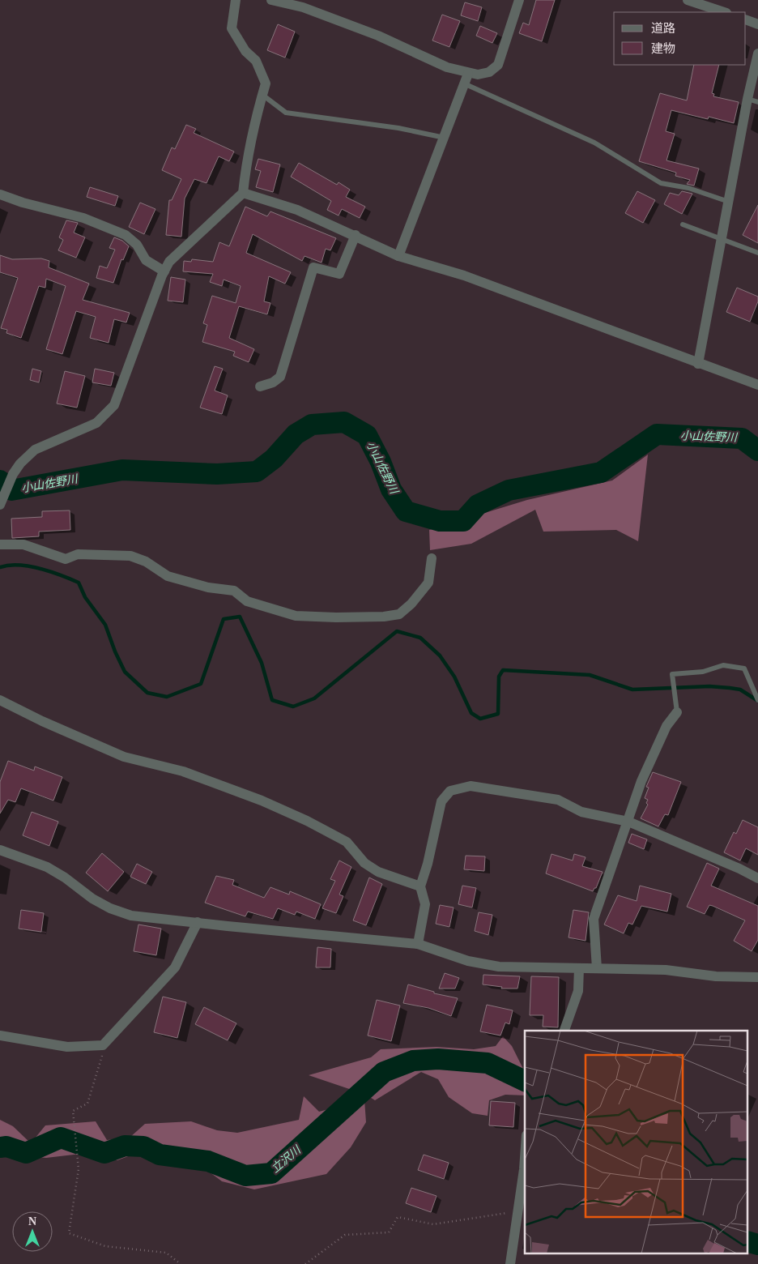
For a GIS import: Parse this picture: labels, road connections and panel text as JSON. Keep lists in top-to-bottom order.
{
  "water": ["小山佐野川", "立沢川"],
  "legend": ["道路", "建物"],
  "north": "top"
}
